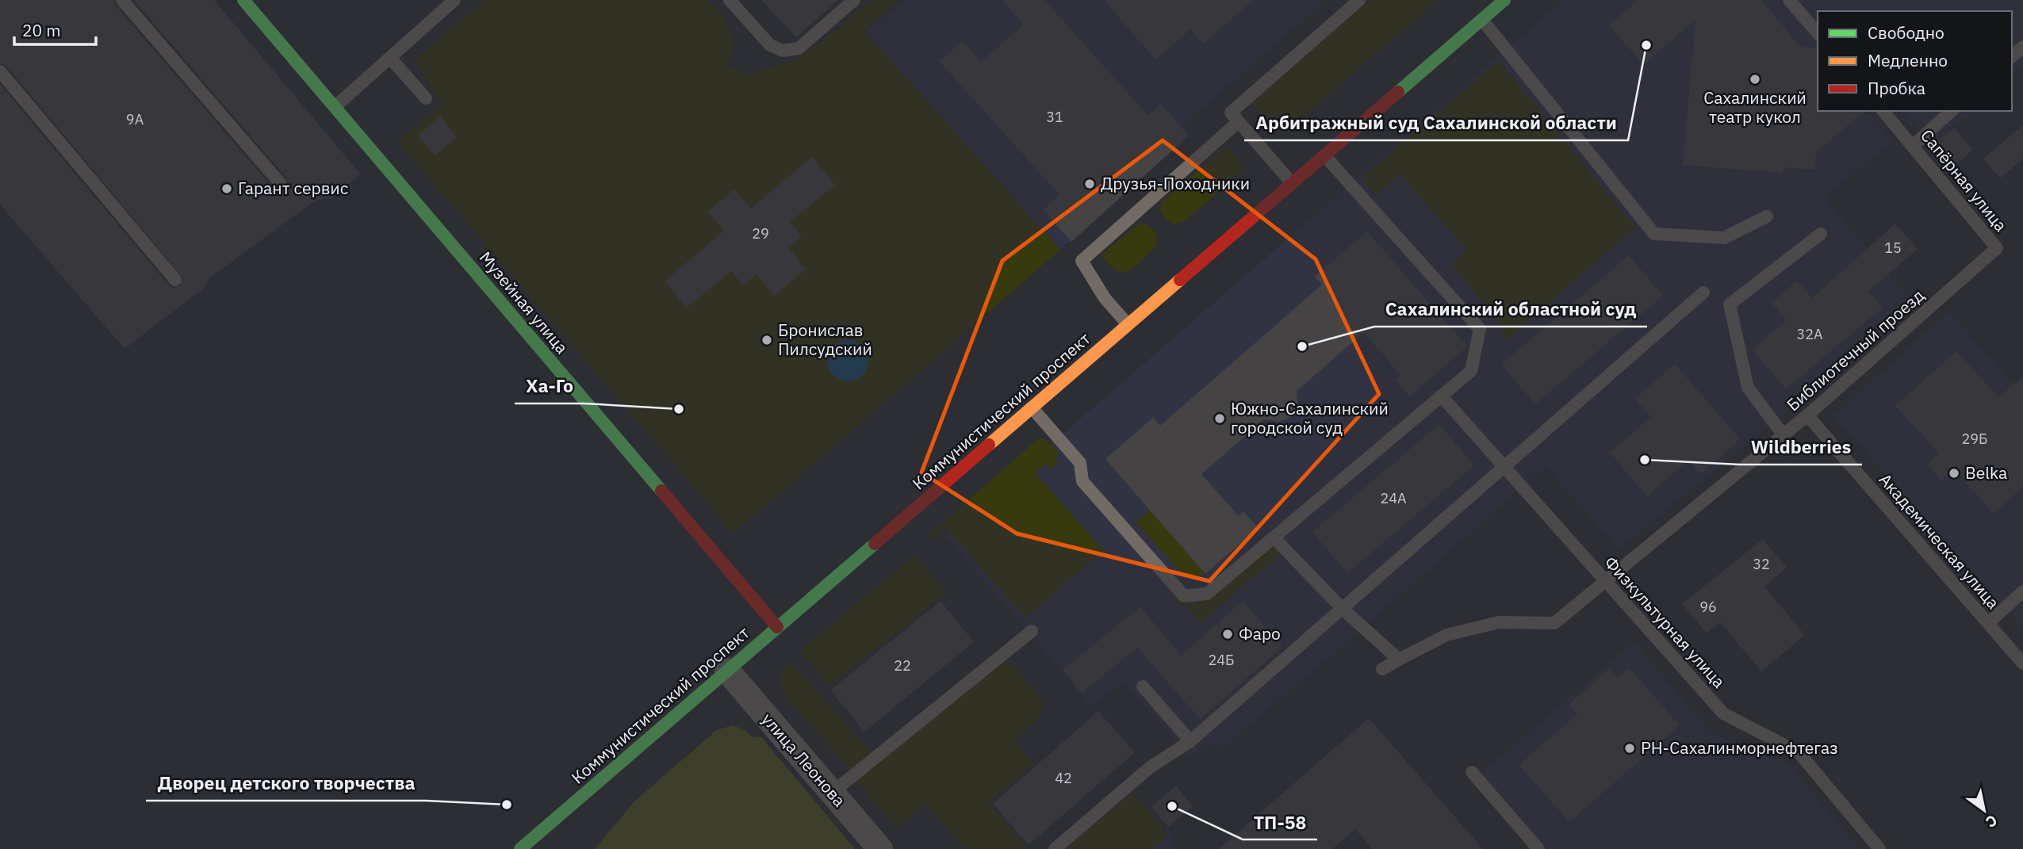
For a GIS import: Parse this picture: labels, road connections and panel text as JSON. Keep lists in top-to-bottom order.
{
  "streets": {
    "main road": ["Музейная улица", "Коммунистический проспект"],
    "street": ["улица Леонова"],
    "lane": [
      "Сапёрная улица",
      "Библиотечный проезд",
      "Академическая улица",
      "Физкультурная улица"
    ]
  },
  "crossings": [
    ["Сапёрная улица", "Библиотечный проезд"],
    ["Музейная улица", "Коммунистический проспект"],
    ["Библиотечный проезд", "Академическая улица"],
    ["Библиотечный проезд", "Физкультурная улица"],
    ["Коммунистический проспект", "улица Леонова"]
  ],
  "places": [
    "Арбитражный суд Сахалинской области",
    "Сахалинский театр кукол",
    "Друзья-Походники",
    "Гарант сервис",
    "Бронислав Пилсудский",
    "Сахалинский областной суд",
    "Ха-Го",
    "Южно-Сахалинский городской суд",
    "Wildberries",
    "Belka",
    "Фаро",
    "РН-Сахалинморнефтегаз",
    "Дворец детского творчества",
    "ТП-58"
  ],
  "house_numbers": [
    "31",
    "9А",
    "29",
    "15",
    "32А",
    "29Б",
    "24А",
    "32",
    "96",
    "24Б",
    "22",
    "42"
  ],
  "legend": ["Свободно", "Медленно", "Пробка"],
  "scale_bar": "20 m",
  "north": "bottom right"
}
